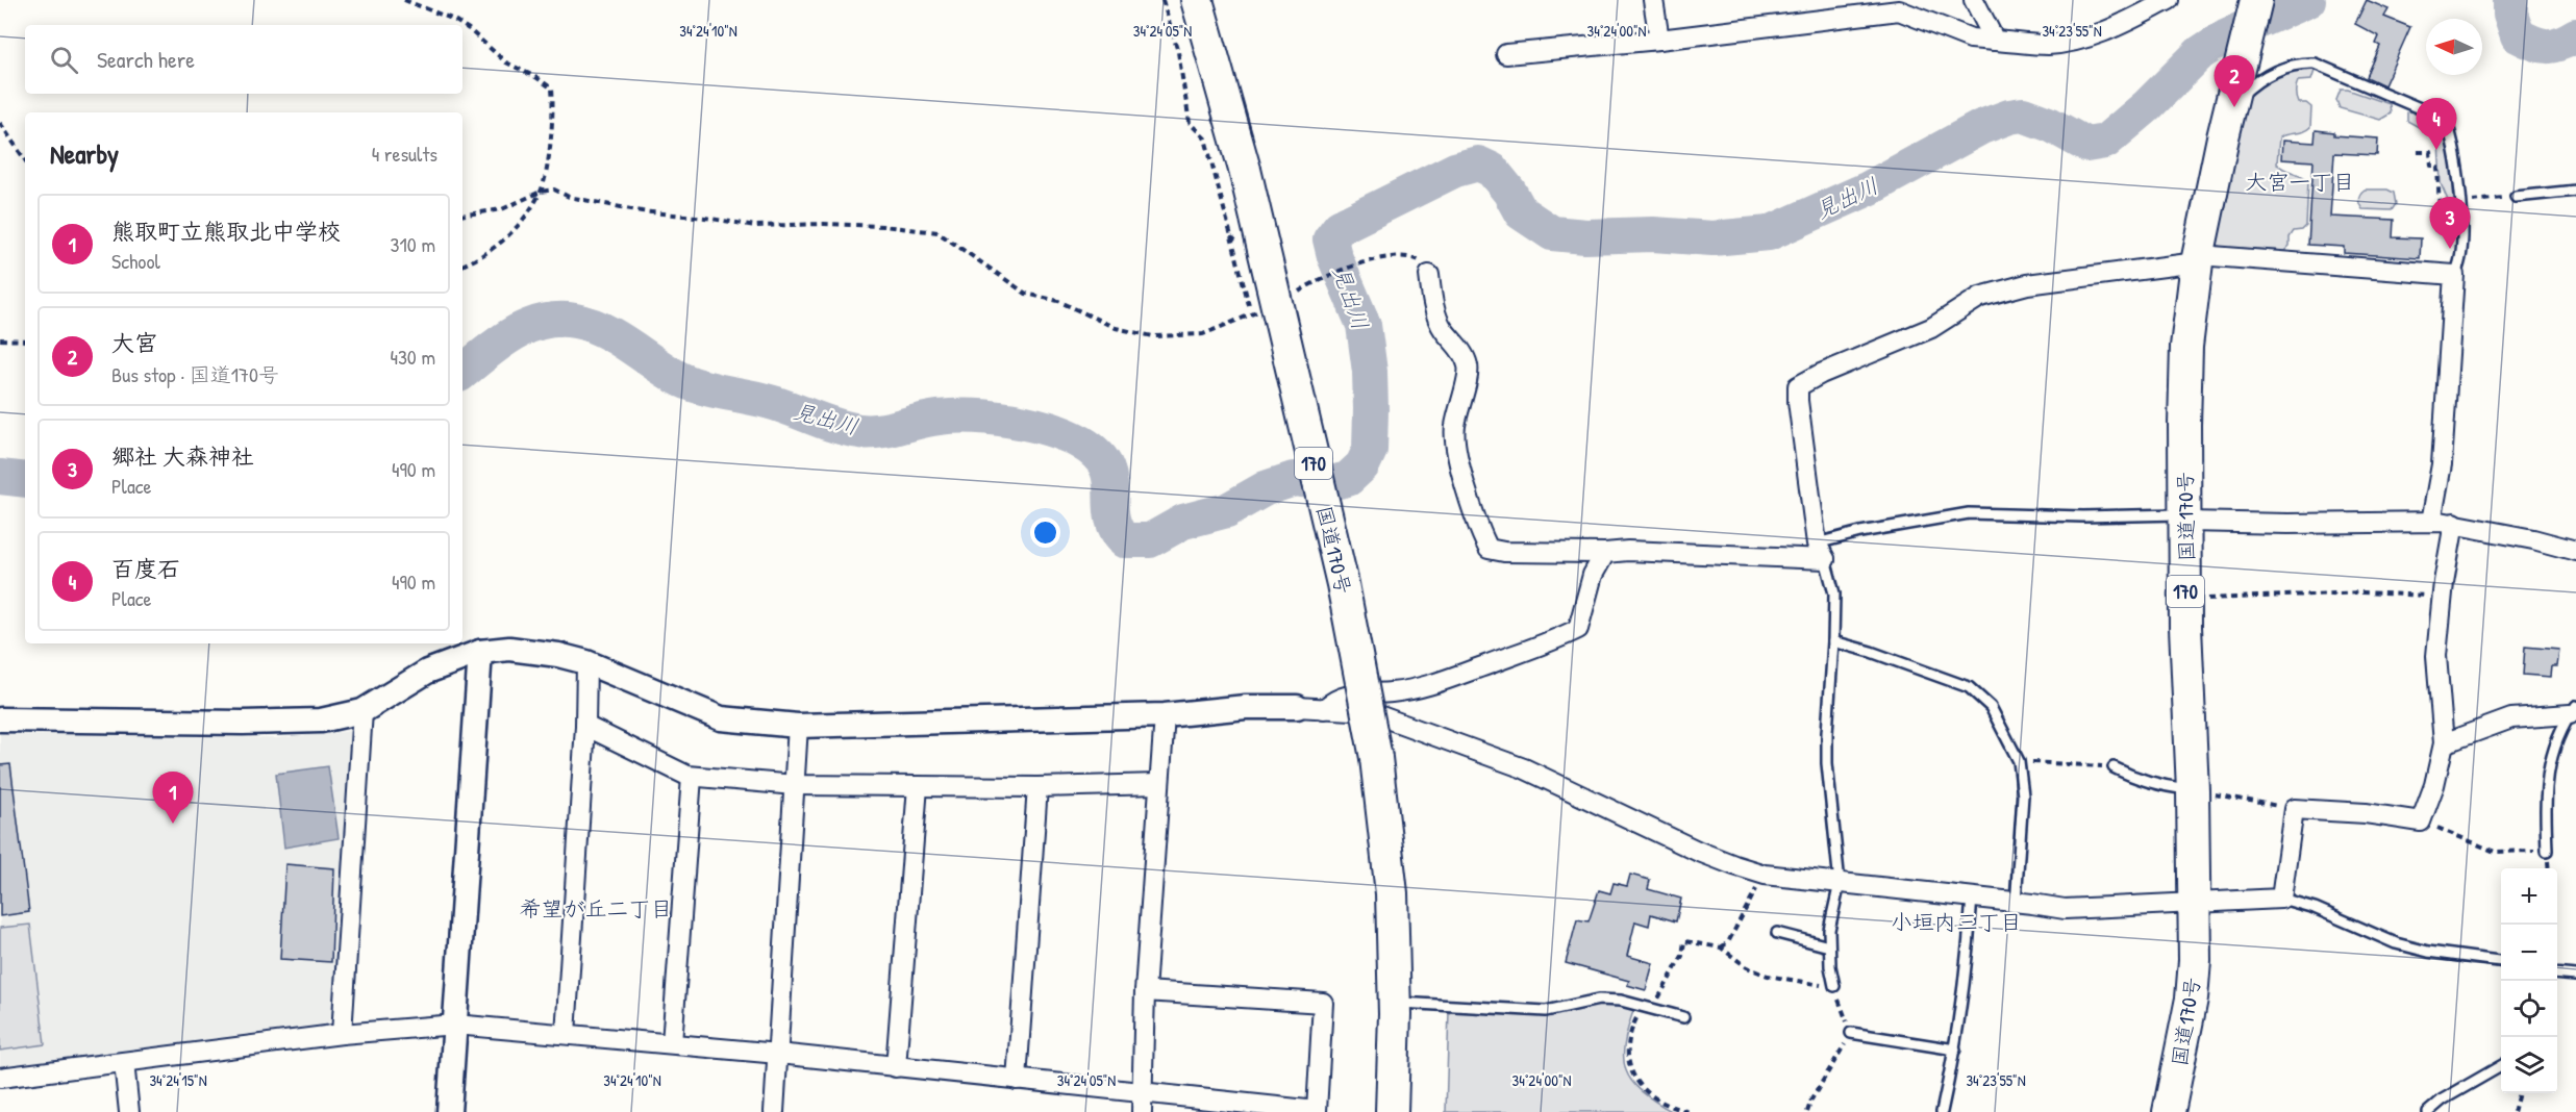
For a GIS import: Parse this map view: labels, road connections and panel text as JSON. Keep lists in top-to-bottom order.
{
  "streets": {
    "highway": ["170", "国道170号"]
  },
  "districts": ["大宮一丁目", "希望が丘二丁目", "小垣内三丁目"],
  "water": ["見出川"],
  "north": "left",
  "page": {
    "search": "Search here",
    "pins": [
      "2",
      "4",
      "3",
      "1"
    ],
    "heading": ["Nearby", "4 results"],
    "list": [
      {
        "mark": "1",
        "name": "熊取町立熊取北中学校",
        "note": "School",
        "value": "310 m"
      },
      {
        "mark": "2",
        "name": "大宮",
        "note": "Bus stop · 国道170号",
        "value": "430 m"
      },
      {
        "mark": "3",
        "name": "郷社 大森神社",
        "note": "Place",
        "value": "490 m"
      },
      {
        "mark": "4",
        "name": "百度石",
        "note": "Place",
        "value": "490 m"
      }
    ],
    "map_buttons": ["+", "−"]
  },
  "coordinates": [
    "34°24'10\"N",
    "34°24'05\"N",
    "34°24'00\"N",
    "34°23'55\"N",
    "34°24'15\"N"
  ]
}
